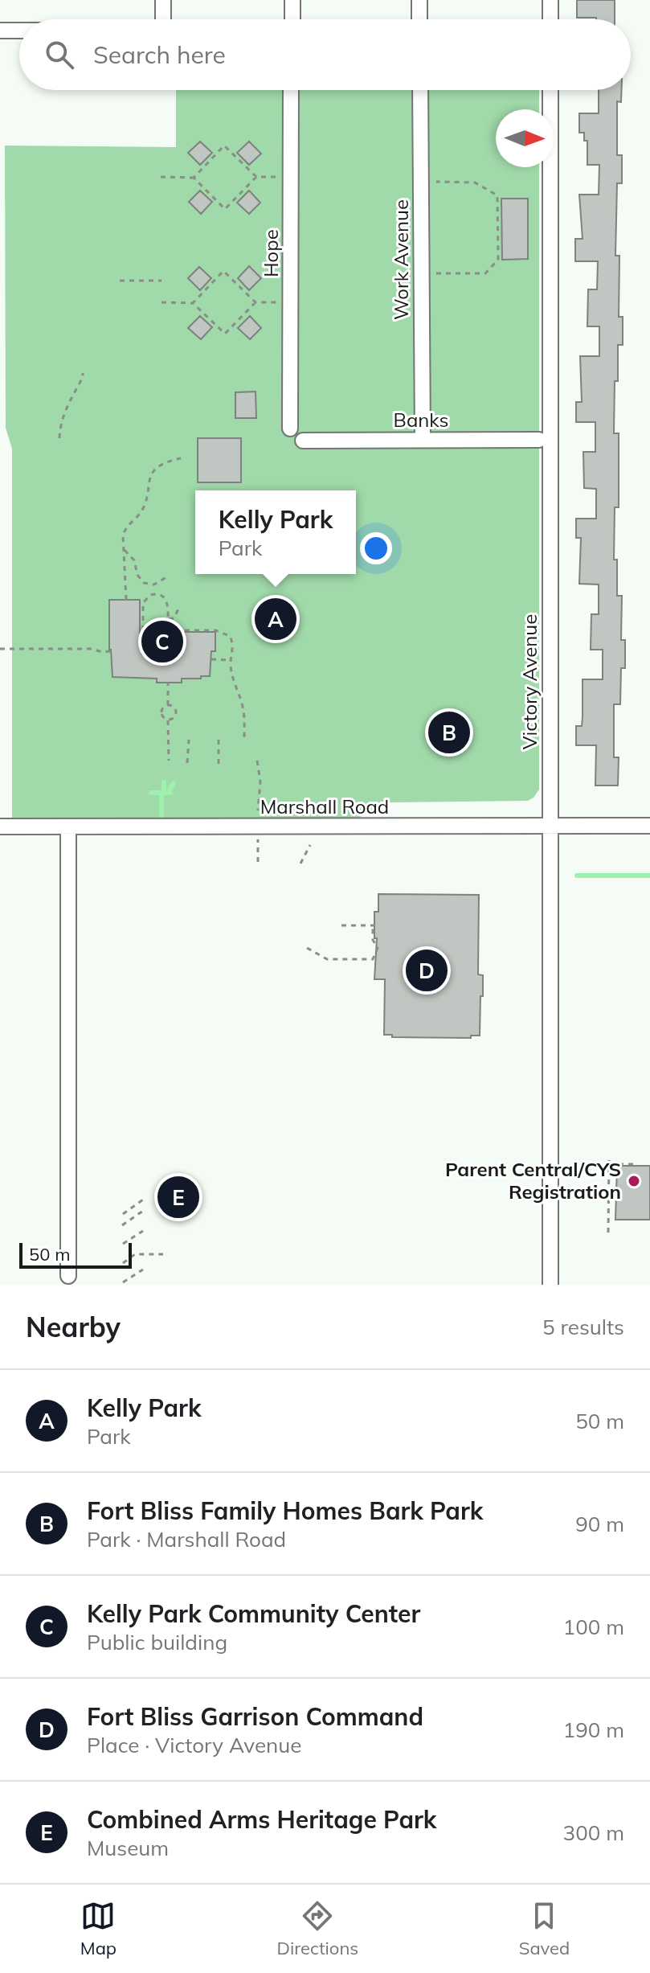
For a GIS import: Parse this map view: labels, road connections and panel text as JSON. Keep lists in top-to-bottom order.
{
  "streets": {
    "street": [
      "Hope",
      "Work Avenue",
      "Banks",
      "Victory Avenue",
      "Marshall Road"
    ]
  },
  "crossings": [
    ["Work Avenue", "Banks"],
    ["Victory Avenue", "Marshall Road"]
  ],
  "places": ["Parent Central/CYS Registration"],
  "scale_bar": "50 m",
  "north": "right",
  "page": {
    "search": "Search here",
    "popup": ["Kelly Park", "Park"],
    "pins": [
      "A",
      "C",
      "B",
      "D",
      "E"
    ],
    "scale": "50 m",
    "heading": ["Nearby", "5 results"],
    "list": [
      {
        "mark": "A",
        "name": "Kelly Park",
        "note": "Park",
        "value": "50 m"
      },
      {
        "mark": "B",
        "name": "Fort Bliss Family Homes Bark Park",
        "note": "Park · Marshall Road",
        "value": "90 m"
      },
      {
        "mark": "C",
        "name": "Kelly Park Community Center",
        "note": "Public building",
        "value": "100 m"
      },
      {
        "mark": "D",
        "name": "Fort Bliss Garrison Command",
        "note": "Place · Victory Avenue",
        "value": "190 m"
      },
      {
        "mark": "E",
        "name": "Combined Arms Heritage Park",
        "note": "Museum",
        "value": "300 m"
      }
    ],
    "nav": ["Map", "Directions", "Saved"]
  }
}
